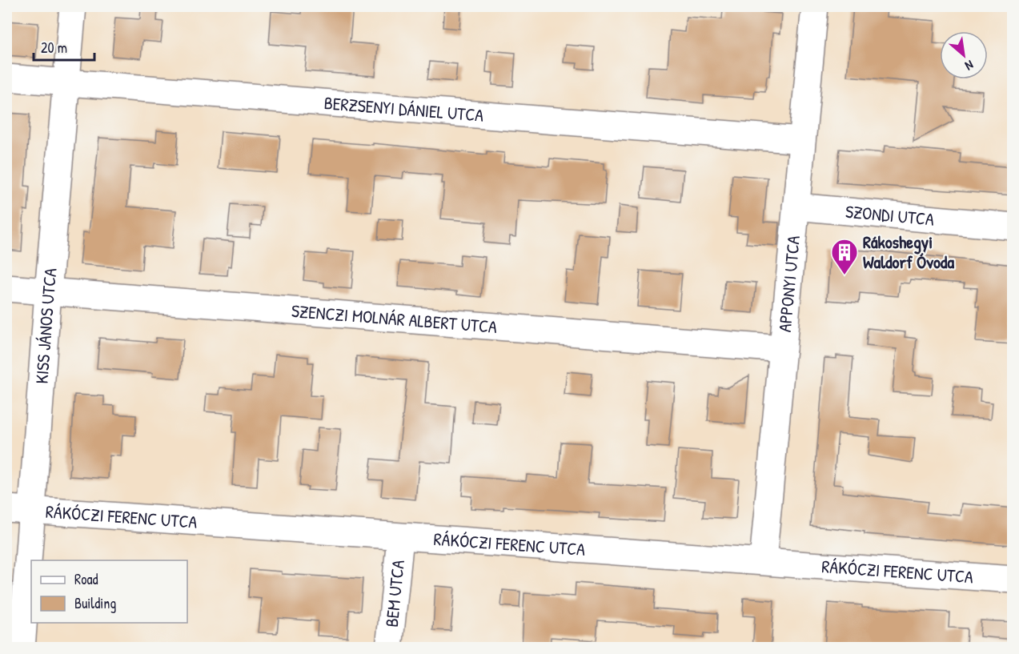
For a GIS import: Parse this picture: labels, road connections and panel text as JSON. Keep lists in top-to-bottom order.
{
  "streets": {
    "street": [
      "BERZSENYI DÁNIEL UTCA",
      "SZONDI UTCA",
      "APPONYI UTCA",
      "SZENCZI MOLNÁR ALBERT UTCA",
      "KISS JÁNOS UTCA",
      "RÁKÓCZI FERENC UTCA",
      "BEM UTCA"
    ]
  },
  "crossings": [
    ["BERZSENYI DÁNIEL UTCA", "APPONYI UTCA"],
    ["BERZSENYI DÁNIEL UTCA", "KISS JÁNOS UTCA"],
    ["SZONDI UTCA", "APPONYI UTCA"],
    ["APPONYI UTCA", "SZENCZI MOLNÁR ALBERT UTCA"],
    ["APPONYI UTCA", "RÁKÓCZI FERENC UTCA"],
    ["SZENCZI MOLNÁR ALBERT UTCA", "KISS JÁNOS UTCA"],
    ["KISS JÁNOS UTCA", "RÁKÓCZI FERENC UTCA"],
    ["RÁKÓCZI FERENC UTCA", "BEM UTCA"]
  ],
  "places": {
    "building": ["Rákoshegyi Waldorf Óvoda"]
  },
  "legend": ["Road", "Building"],
  "scale_bar": "20 m",
  "north": "bottom right"
}
